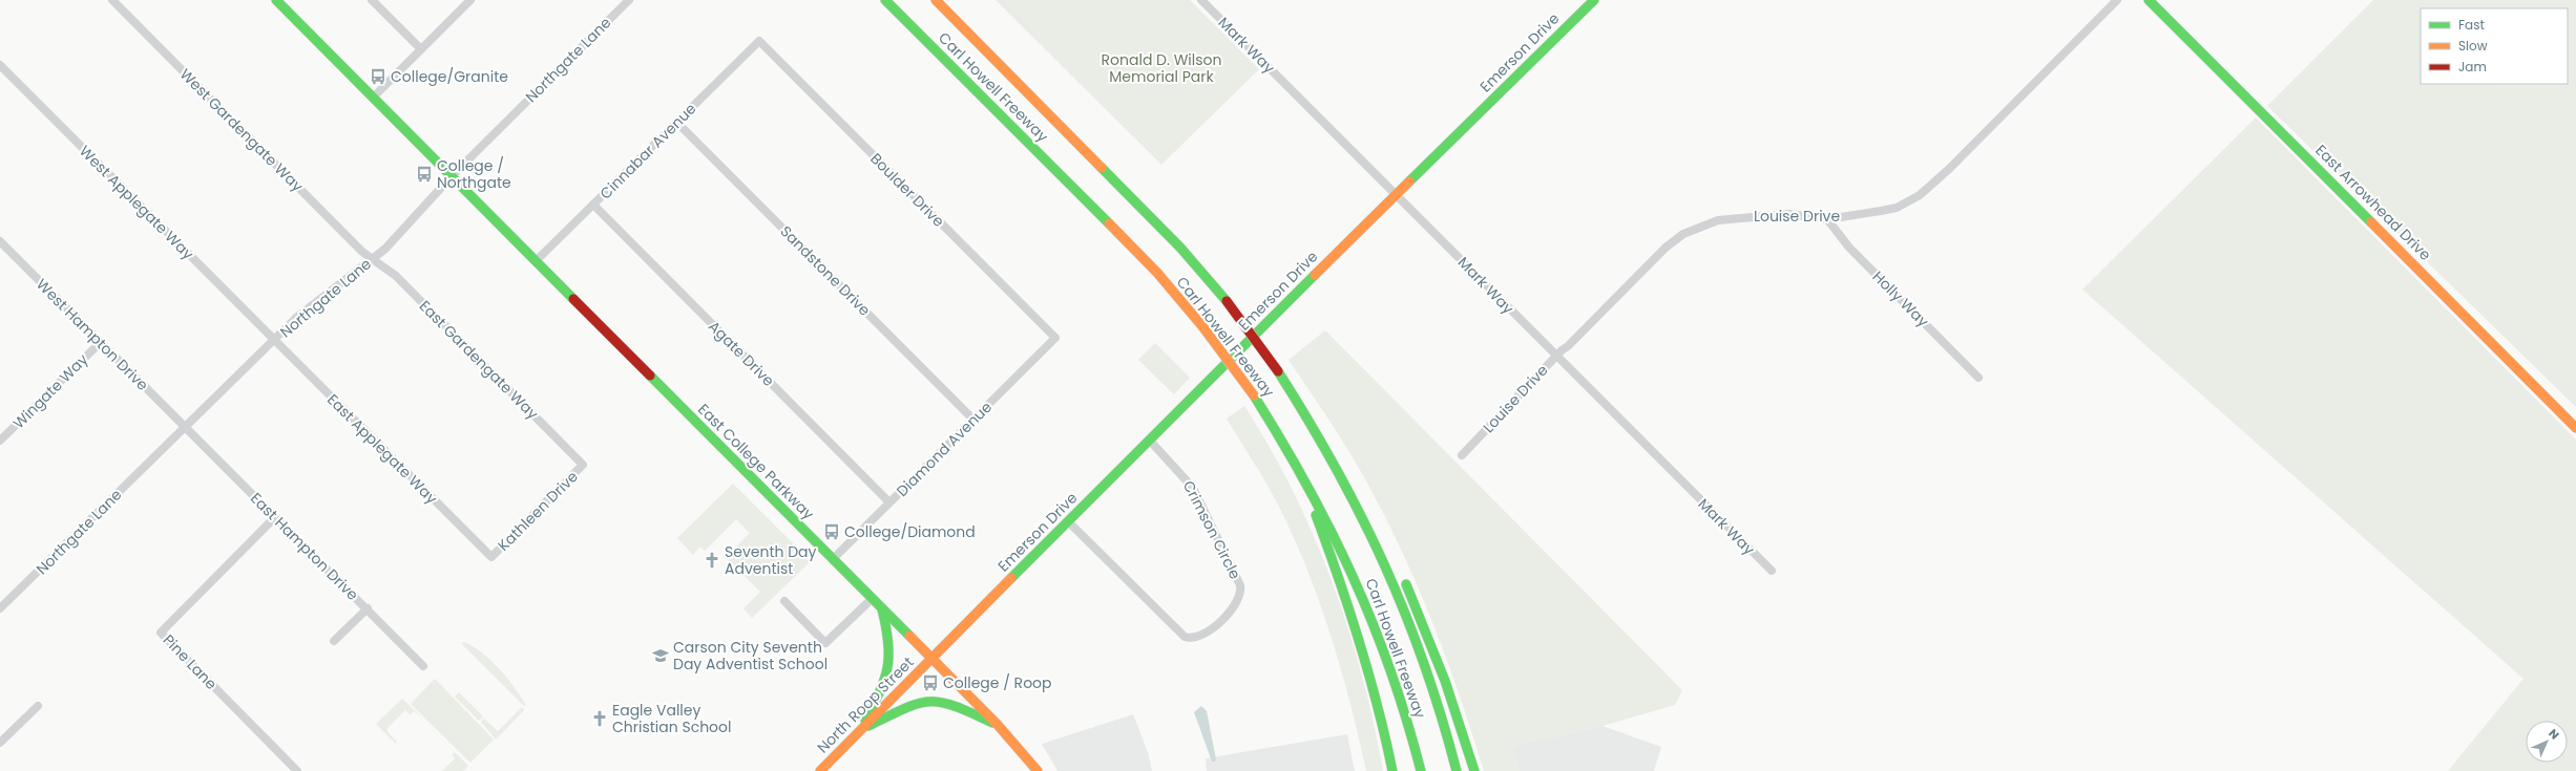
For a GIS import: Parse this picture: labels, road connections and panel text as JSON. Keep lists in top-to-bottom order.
{
  "streets": {
    "main road": [
      "Emerson Drive",
      "Carl Howell Freeway",
      "East Arrowhead Drive",
      "East College Parkway",
      "North Roop Street"
    ],
    "street": [
      "Mark Way",
      "Northgate Lane",
      "West Gardengate Way",
      "Cinnabar Avenue",
      "Boulder Drive",
      "West Applegate Way",
      "Louise Drive",
      "Sandstone Drive",
      "Holly Way",
      "West Hampton Drive",
      "Agate Drive",
      "East Gardengate Way",
      "Wingate Way",
      "East Applegate Way",
      "Diamond Avenue",
      "Kathleen Drive",
      "Crimson Circle",
      "East Hampton Drive",
      "Pine Lane"
    ]
  },
  "crossings": [
    ["Mark Way", "Emerson Drive"],
    ["Mark Way", "Louise Drive"],
    ["Emerson Drive", "East College Parkway"],
    ["Emerson Drive", "Crimson Circle"],
    ["Emerson Drive", "North Roop Street"],
    ["Northgate Lane", "West Gardengate Way"],
    ["Northgate Lane", "West Applegate Way"],
    ["Northgate Lane", "West Hampton Drive"],
    ["Northgate Lane", "East Gardengate Way"],
    ["Northgate Lane", "East Applegate Way"],
    ["Northgate Lane", "East College Parkway"],
    ["Northgate Lane", "East Hampton Drive"],
    ["West Gardengate Way", "East Gardengate Way"],
    ["Cinnabar Avenue", "Boulder Drive"],
    ["Cinnabar Avenue", "Sandstone Drive"],
    ["Cinnabar Avenue", "Agate Drive"],
    ["Cinnabar Avenue", "East College Parkway"],
    ["Boulder Drive", "Diamond Avenue"],
    ["West Applegate Way", "East Applegate Way"],
    ["Louise Drive", "Holly Way"],
    ["Sandstone Drive", "Diamond Avenue"],
    ["West Hampton Drive", "Wingate Way"],
    ["West Hampton Drive", "East Hampton Drive"],
    ["Agate Drive", "Diamond Avenue"],
    ["East Gardengate Way", "Kathleen Drive"],
    ["East Applegate Way", "Kathleen Drive"],
    ["Diamond Avenue", "East College Parkway"],
    ["East College Parkway", "North Roop Street"],
    ["East Hampton Drive", "Pine Lane"]
  ],
  "parks": ["Ronald D. Wilson Memorial Park"],
  "places": {
    "bus stop": [
      "College/Granite",
      "College / Northgate",
      "College/Diamond",
      "College / Roop"
    ],
    "church": ["Seventh Day Adventist", "Eagle Valley Christian School"],
    "school or university": ["Carson City Seventh Day Adventist School"]
  },
  "legend": ["Fast", "Slow", "Jam"],
  "north": "top right"
}
